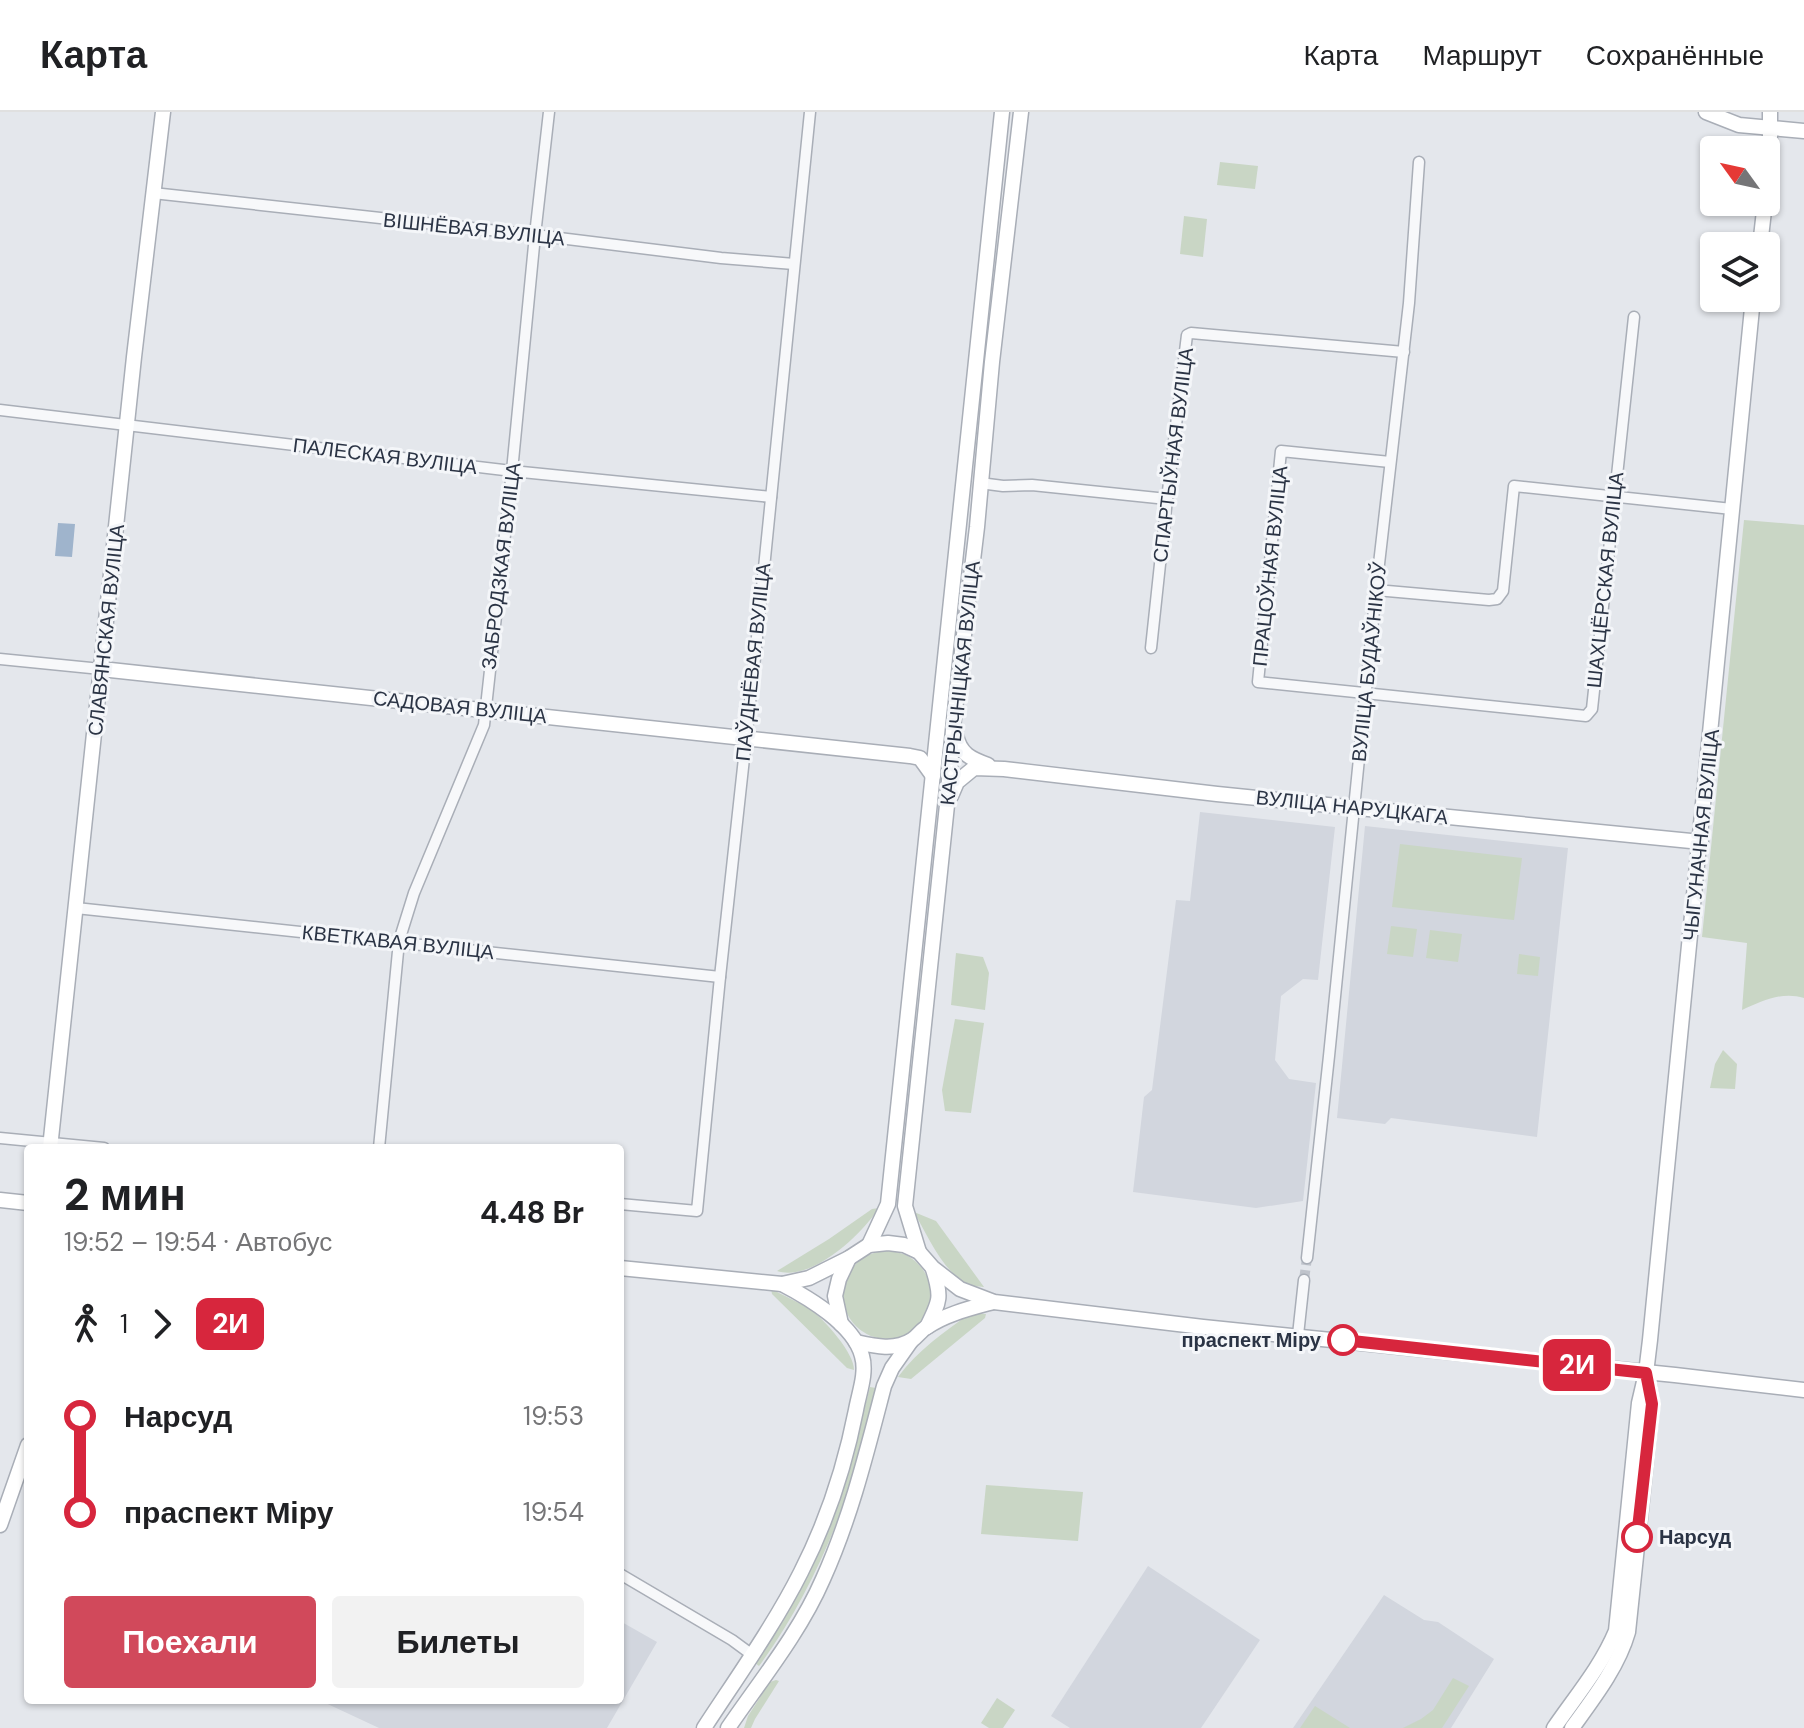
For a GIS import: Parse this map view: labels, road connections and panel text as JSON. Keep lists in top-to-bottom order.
{
  "streets": {
    "main road": [
      "СЛАВЯНСКАЯ ВУЛІЦА",
      "КАСТРЫЧНІЦКАЯ ВУЛІЦА",
      "САДОВАЯ ВУЛІЦА",
      "ВУЛІЦА НАРУЦКАГА",
      "ЧЫГУНАЧНАЯ ВУЛІЦА"
    ],
    "street": [
      "ВІШНЁВАЯ ВУЛІЦА",
      "СПАРТЫЎНАЯ ВУЛІЦА",
      "ПАЛЕСКАЯ ВУЛІЦА",
      "ЗАБРОДЗКАЯ ВУЛІЦА",
      "ПРАЦОЎНАЯ ВУЛІЦА",
      "ШАХЦЁРСКАЯ ВУЛІЦА",
      "ПАЎДНЁВАЯ ВУЛІЦА",
      "ВУЛІЦА БУДАЎНІКОЎ",
      "КВЕТКАВАЯ ВУЛІЦА"
    ]
  },
  "crossings": [
    ["ВІШНЁВАЯ ВУЛІЦА", "ЗАБРОДЗКАЯ ВУЛІЦА"],
    ["ВІШНЁВАЯ ВУЛІЦА", "СЛАВЯНСКАЯ ВУЛІЦА"],
    ["ВІШНЁВАЯ ВУЛІЦА", "ПАЎДНЁВАЯ ВУЛІЦА"],
    ["СПАРТЫЎНАЯ ВУЛІЦА", "ВУЛІЦА БУДАЎНІКОЎ"],
    ["ПАЛЕСКАЯ ВУЛІЦА", "ЗАБРОДЗКАЯ ВУЛІЦА"],
    ["ПАЛЕСКАЯ ВУЛІЦА", "СЛАВЯНСКАЯ ВУЛІЦА"],
    ["ПАЛЕСКАЯ ВУЛІЦА", "ПАЎДНЁВАЯ ВУЛІЦА"],
    ["ЗАБРОДЗКАЯ ВУЛІЦА", "САДОВАЯ ВУЛІЦА"],
    ["ЗАБРОДЗКАЯ ВУЛІЦА", "КВЕТКАВАЯ ВУЛІЦА"],
    ["ПРАЦОЎНАЯ ВУЛІЦА", "ШАХЦЁРСКАЯ ВУЛІЦА"],
    ["ПРАЦОЎНАЯ ВУЛІЦА", "ВУЛІЦА БУДАЎНІКОЎ"],
    ["ШАХЦЁРСКАЯ ВУЛІЦА", "ВУЛІЦА БУДАЎНІКОЎ"],
    ["СЛАВЯНСКАЯ ВУЛІЦА", "САДОВАЯ ВУЛІЦА"],
    ["СЛАВЯНСКАЯ ВУЛІЦА", "КВЕТКАВАЯ ВУЛІЦА"],
    ["ПАЎДНЁВАЯ ВУЛІЦА", "САДОВАЯ ВУЛІЦА"],
    ["ПАЎДНЁВАЯ ВУЛІЦА", "КВЕТКАВАЯ ВУЛІЦА"],
    ["ВУЛІЦА БУДАЎНІКОЎ", "ВУЛІЦА НАРУЦКАГА"],
    ["ВУЛІЦА НАРУЦКАГА", "ЧЫГУНАЧНАЯ ВУЛІЦА"]
  ],
  "places": ["праспект Міру", "Нарсуд"],
  "lines": ["bus line 2И"],
  "north": "top left",
  "page": {
    "header": "Карта",
    "nav": ["Карта", "Маршрут", "Сохранённые"],
    "on_map": "2И",
    "heading": ["2 мин", "19:52 – 19:54 · Автобус", "4.48 Br"],
    "legs": ["1", "2И"],
    "list": [
      {
        "name": "Нарсуд",
        "value": "19:53"
      },
      {
        "name": "праспект Міру",
        "value": "19:54"
      }
    ],
    "buttons": ["Поехали", "Билеты"]
  }
}
